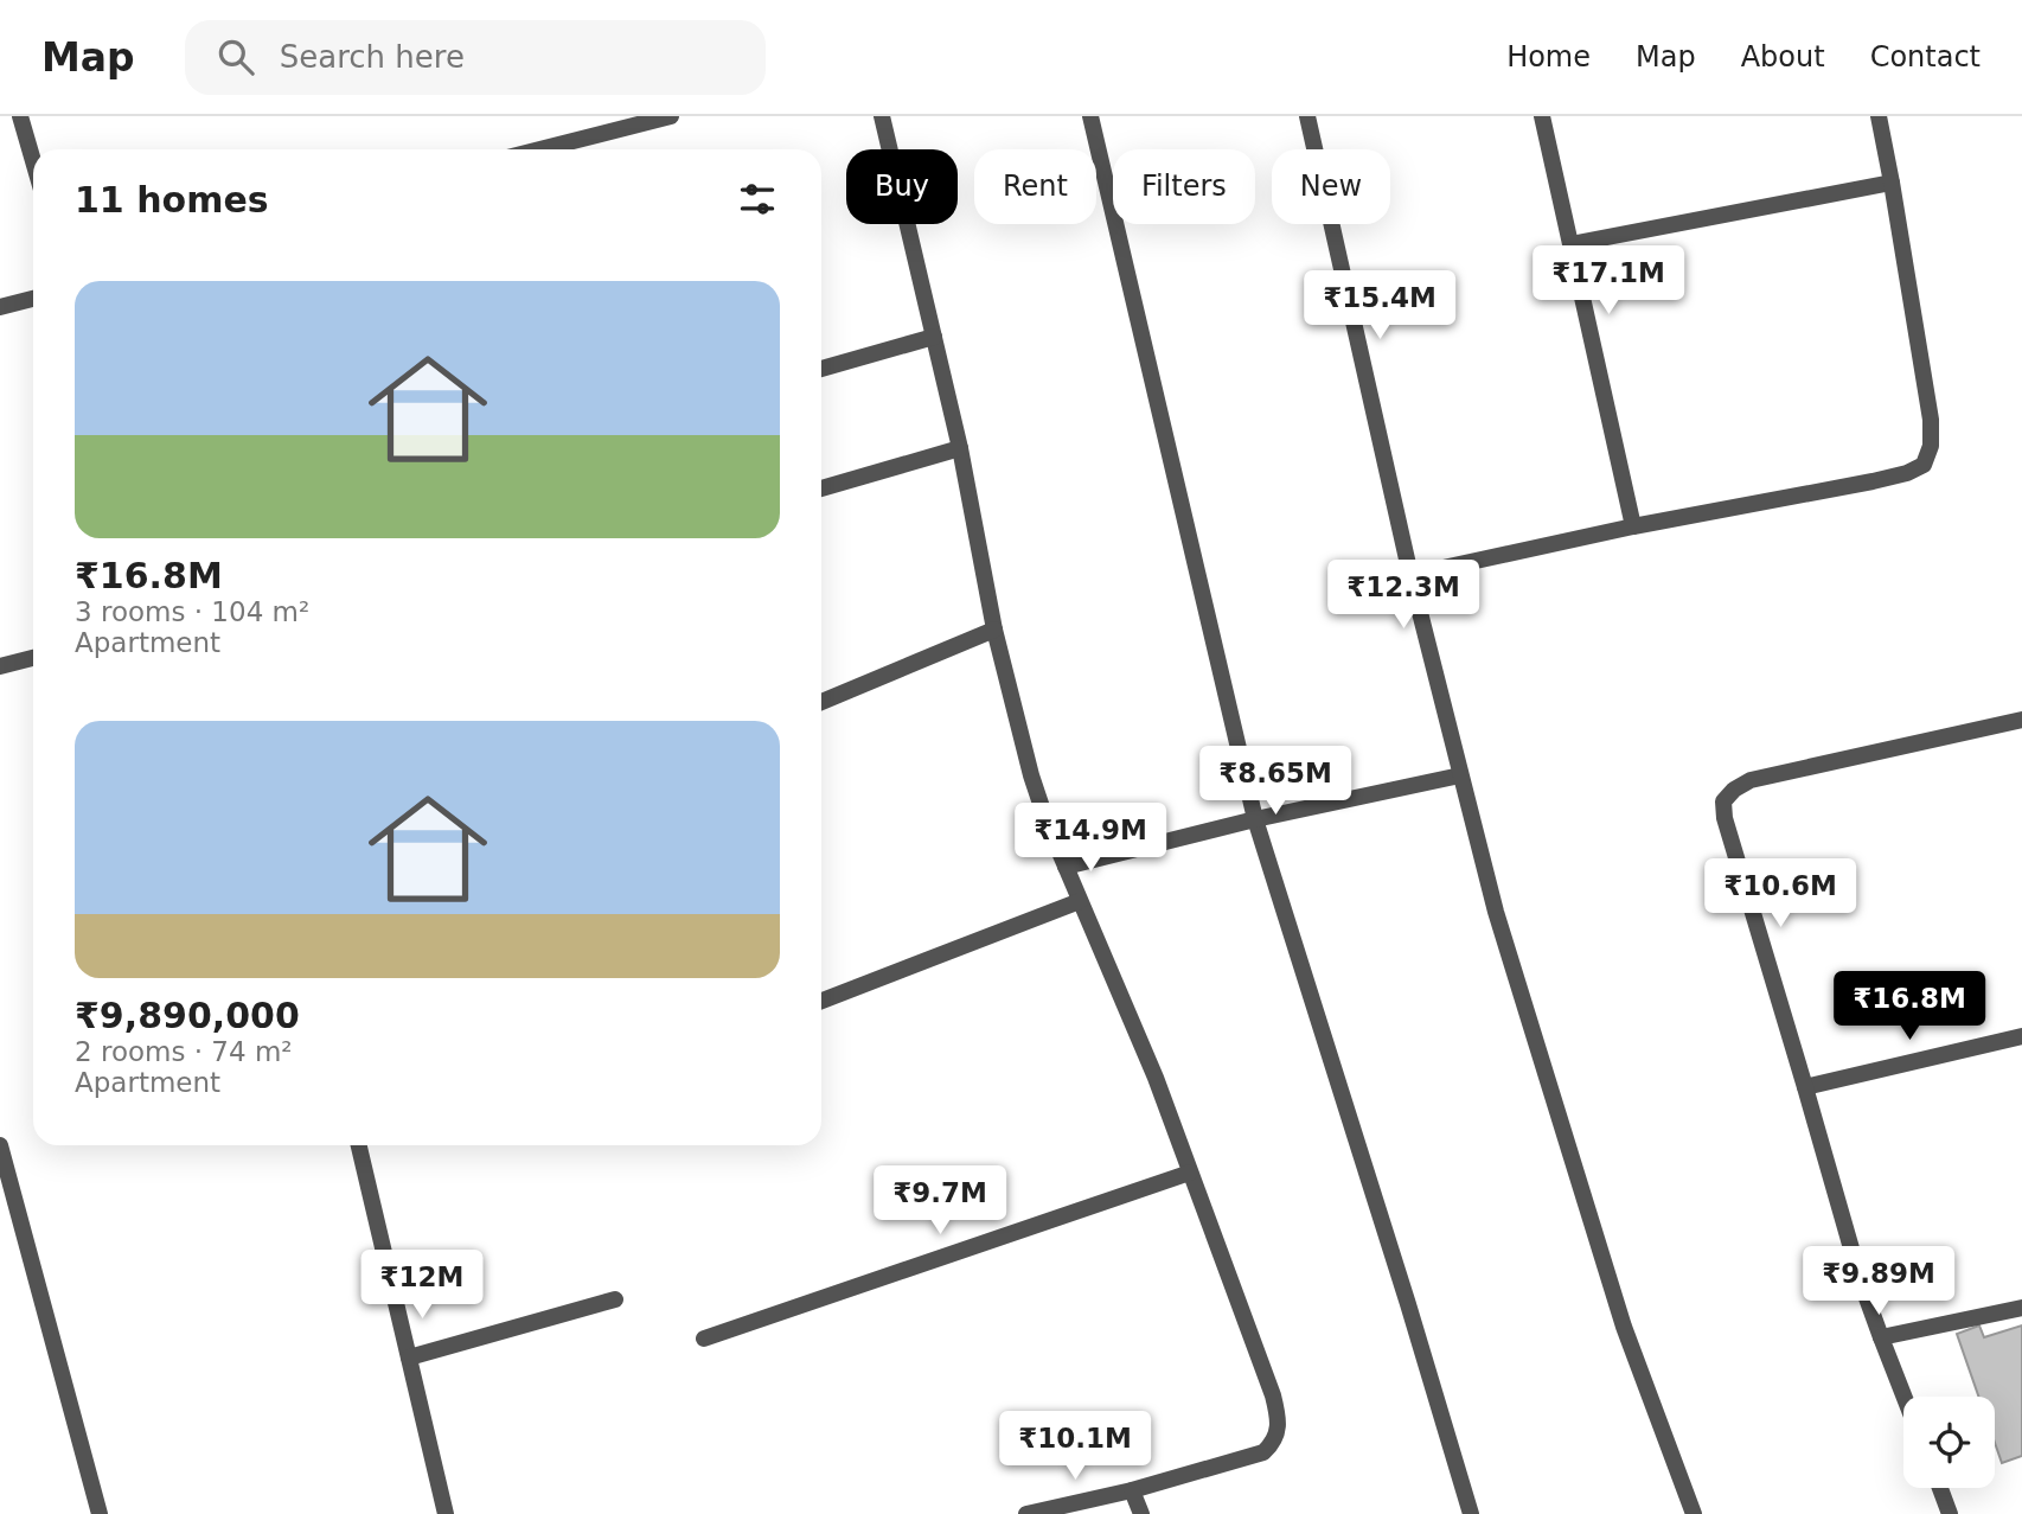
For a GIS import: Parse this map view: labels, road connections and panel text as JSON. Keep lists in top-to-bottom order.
{
  "page": {
    "header": "Map",
    "search": "Search here",
    "nav": [
      "Home",
      "Map",
      "About",
      "Contact"
    ],
    "chip": [
      "Buy",
      "Rent",
      "Filters",
      "New"
    ],
    "heading": "11 homes",
    "price": [
      "₹17.1M",
      "₹15.4M",
      "₹12.3M",
      "₹8.65M",
      "₹14.9M",
      "₹10.6M",
      "₹16.8M",
      "₹9.7M",
      "₹9.89M",
      "₹12M",
      "₹10.1M"
    ],
    "list": [
      {
        "name": "₹16.8M",
        "note": "3 rooms · 104 m² · Apartment"
      },
      {
        "name": "₹9,890,000",
        "note": "2 rooms · 74 m² · Apartment"
      }
    ]
  }
}
